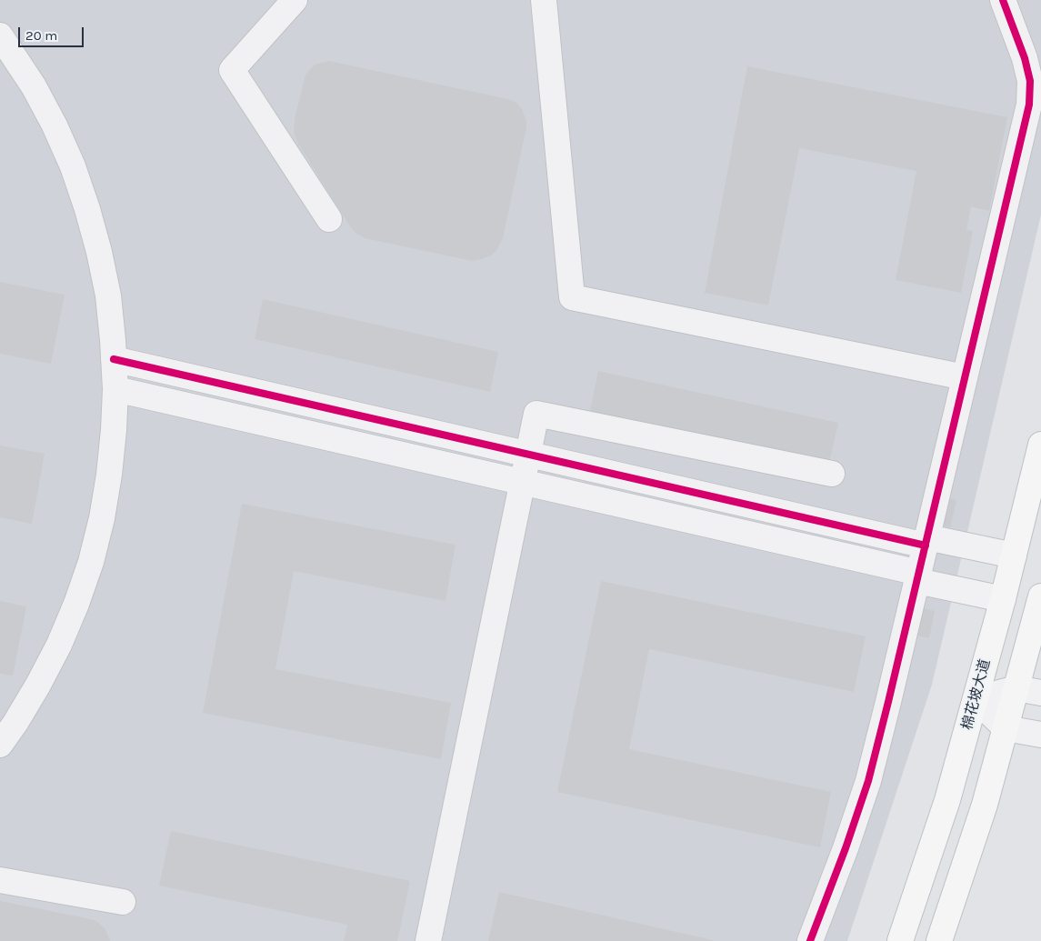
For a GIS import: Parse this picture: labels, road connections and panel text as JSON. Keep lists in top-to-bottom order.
{
  "streets": {
    "main road": ["棉花坡大道"]
  },
  "scale_bar": "20 m"
}
